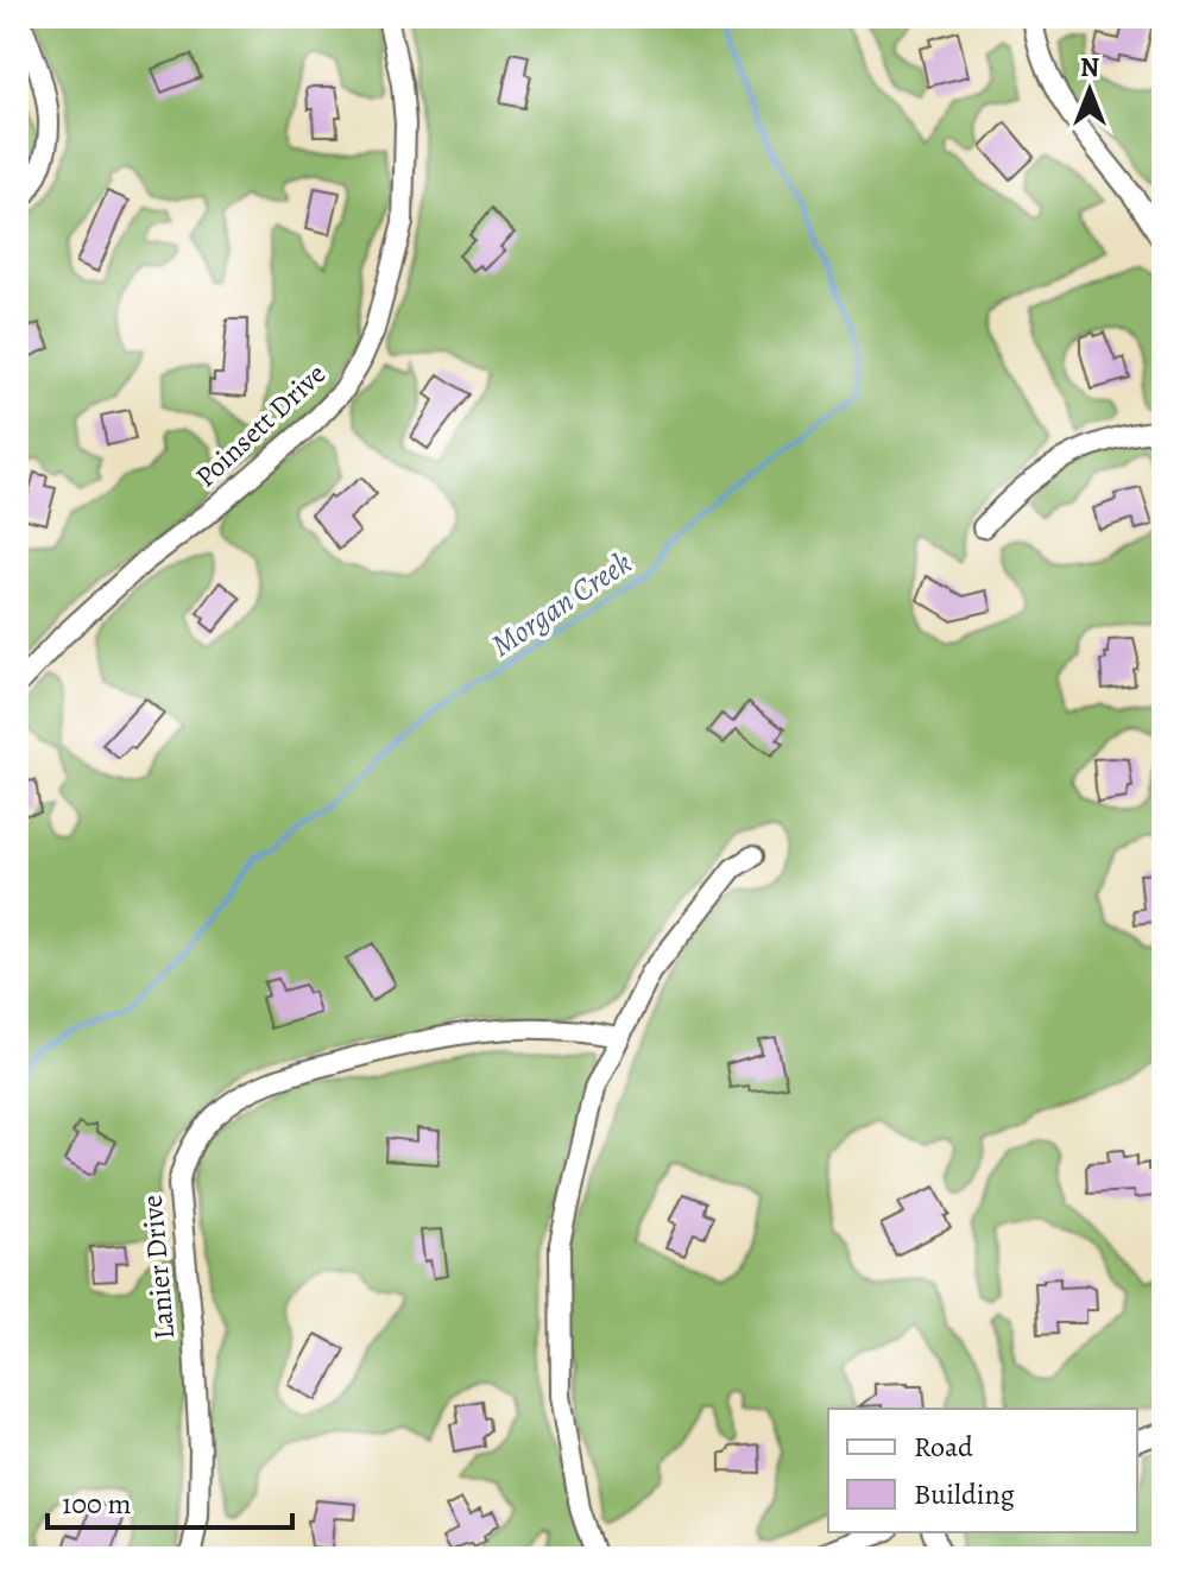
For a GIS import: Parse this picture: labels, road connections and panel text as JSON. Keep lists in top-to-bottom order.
{
  "streets": {
    "street": ["Poinsett Drive", "Lanier Drive"]
  },
  "water": ["Morgan Creek"],
  "legend": ["Road", "Building"],
  "scale_bar": "100 m",
  "north": "top"
}
